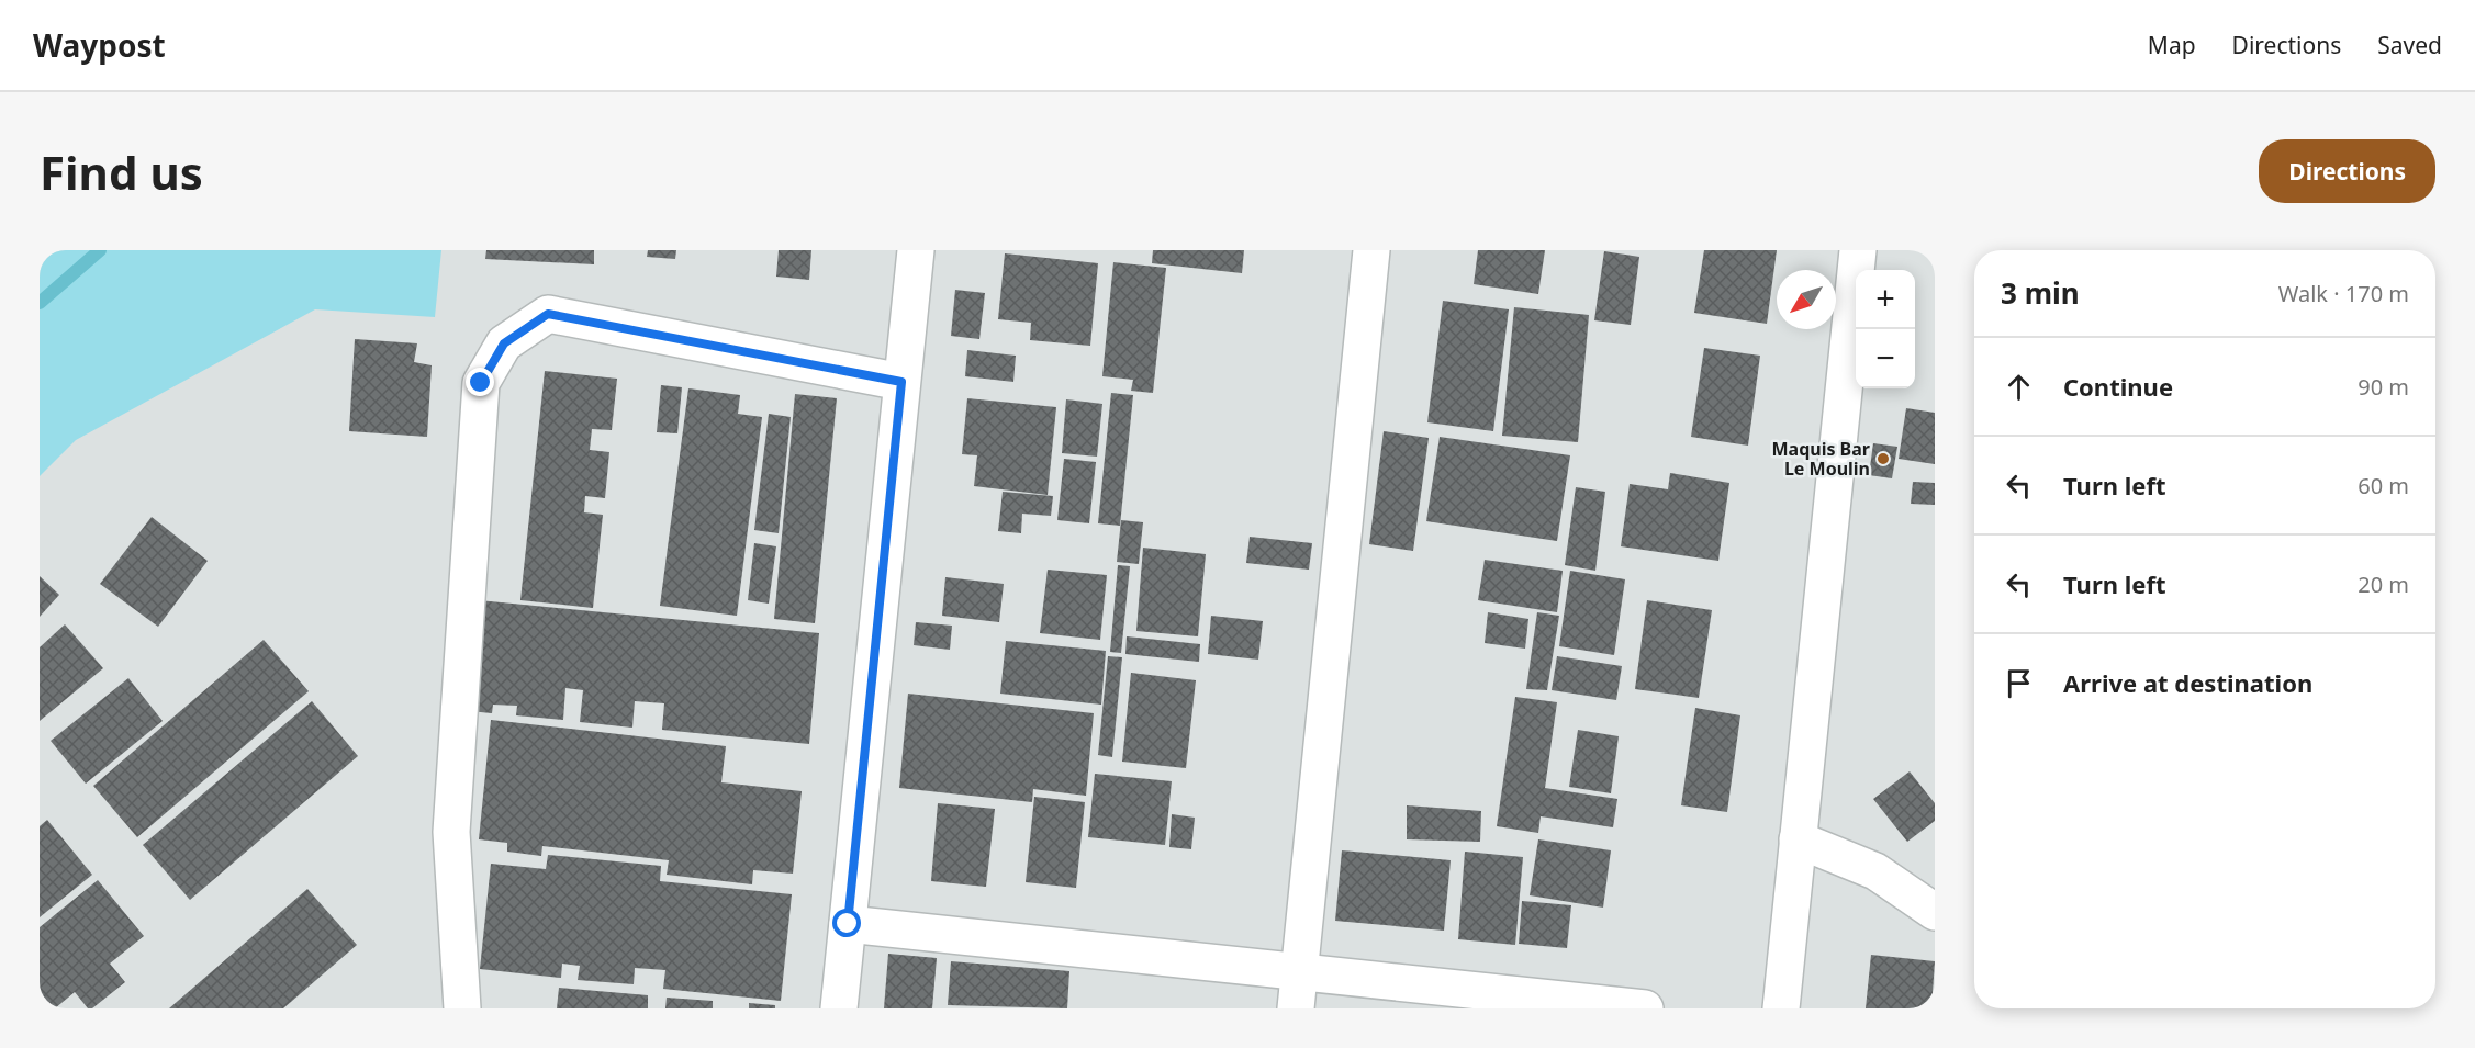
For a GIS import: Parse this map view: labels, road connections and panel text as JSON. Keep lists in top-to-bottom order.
{
  "places": ["Maquis Bar Le Moulin"],
  "north": "bottom left",
  "page": {
    "header": "Waypost",
    "nav": ["Map", "Directions", "Saved"],
    "buttons": "Directions",
    "title": "Find us",
    "heading": ["3 min", "Walk · 170 m"],
    "map_buttons": ["+", "−"],
    "list": [
      ["Continue", "90 m"],
      ["Turn left", "60 m"],
      ["Turn left", "20 m"],
      "Arrive at destination"
    ]
  }
}
